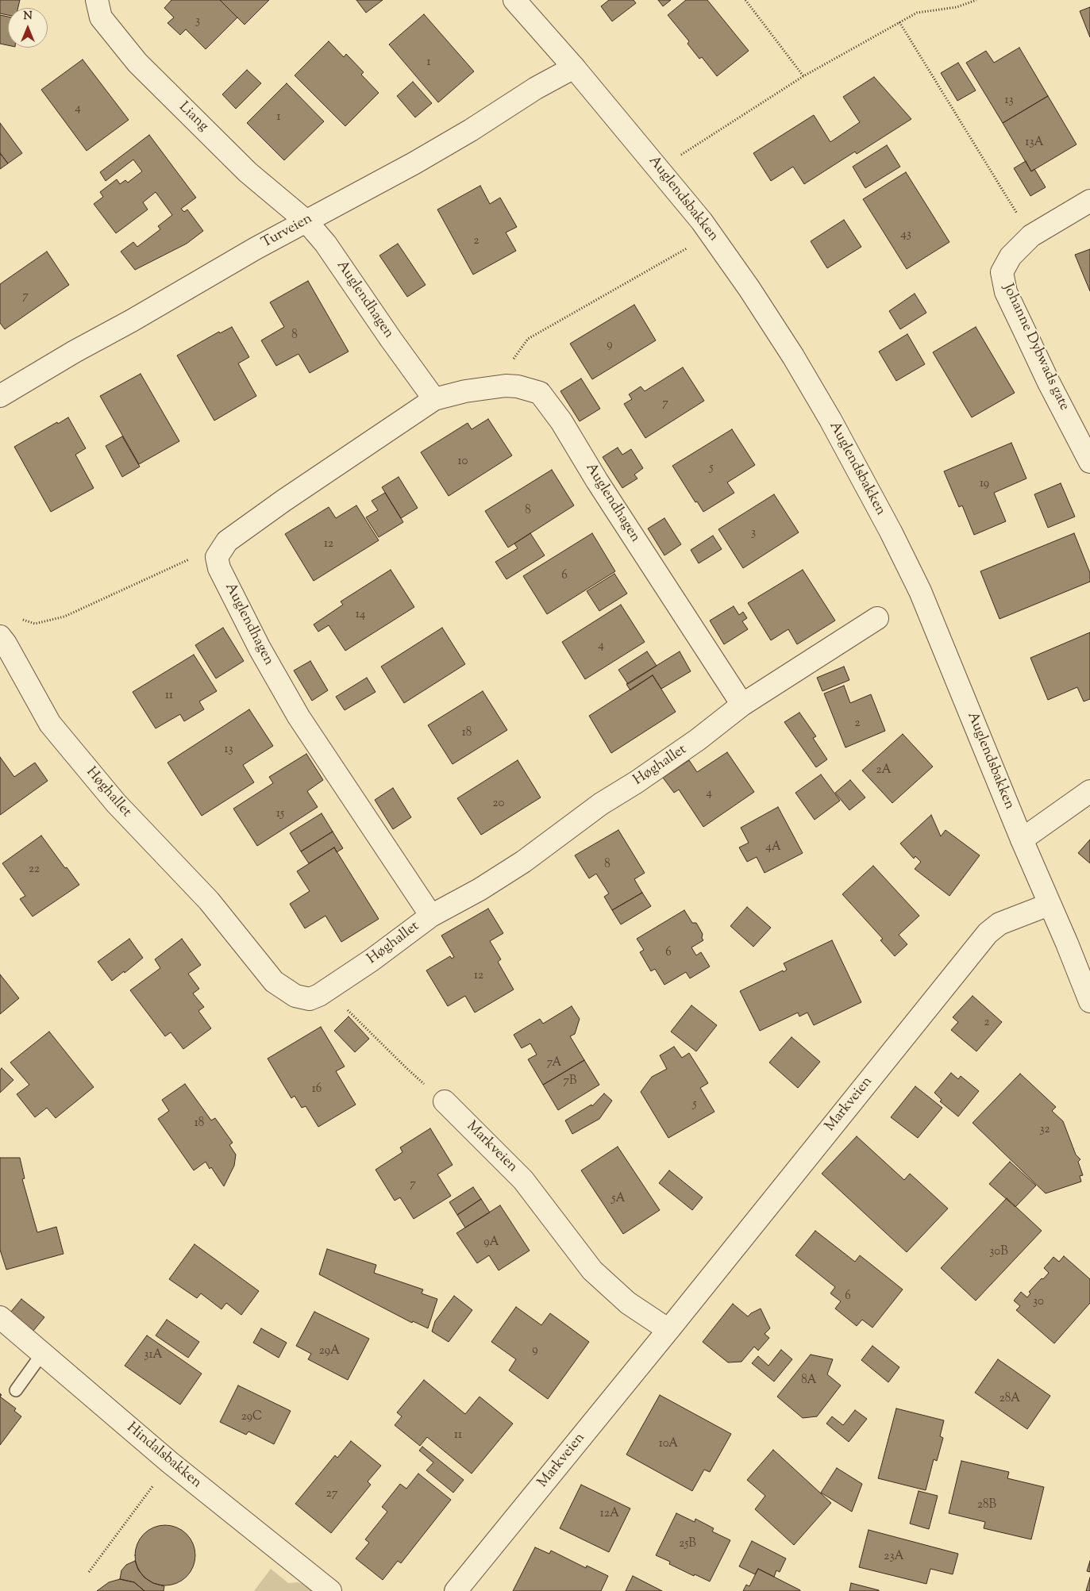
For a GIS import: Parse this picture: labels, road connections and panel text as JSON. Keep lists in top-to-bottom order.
{
  "streets": {
    "street": [
      "Liang",
      "Auglendsbakken",
      "Turveien",
      "Auglendhagen",
      "Johanne Dybwads gate",
      "Høghallet",
      "Markveien",
      "Hindalsbakken"
    ]
  },
  "crossings": [
    ["Liang", "Turveien"],
    ["Liang", "Auglendhagen"],
    ["Auglendsbakken", "Turveien"],
    ["Auglendsbakken", "Markveien"],
    ["Turveien", "Auglendhagen"],
    ["Auglendhagen", "Høghallet"]
  ],
  "house_numbers": [
    "3",
    "1",
    "13",
    "4",
    "1",
    "13A",
    "43",
    "2",
    "7",
    "8",
    "9",
    "7",
    "10",
    "5",
    "19",
    "8",
    "3",
    "12",
    "6",
    "14",
    "4",
    "11",
    "2",
    "18",
    "13",
    "2A",
    "4",
    "20",
    "15",
    "4A",
    "8",
    "22",
    "6",
    "12",
    "2",
    "7A",
    "7B",
    "16",
    "5",
    "18",
    "32",
    "7",
    "5A",
    "9A",
    "30B",
    "6",
    "30",
    "9",
    "29A",
    "31A",
    "8A",
    "28A",
    "29C",
    "11",
    "10A",
    "27",
    "28B",
    "12A",
    "25B",
    "23A"
  ],
  "north": "top"
}
